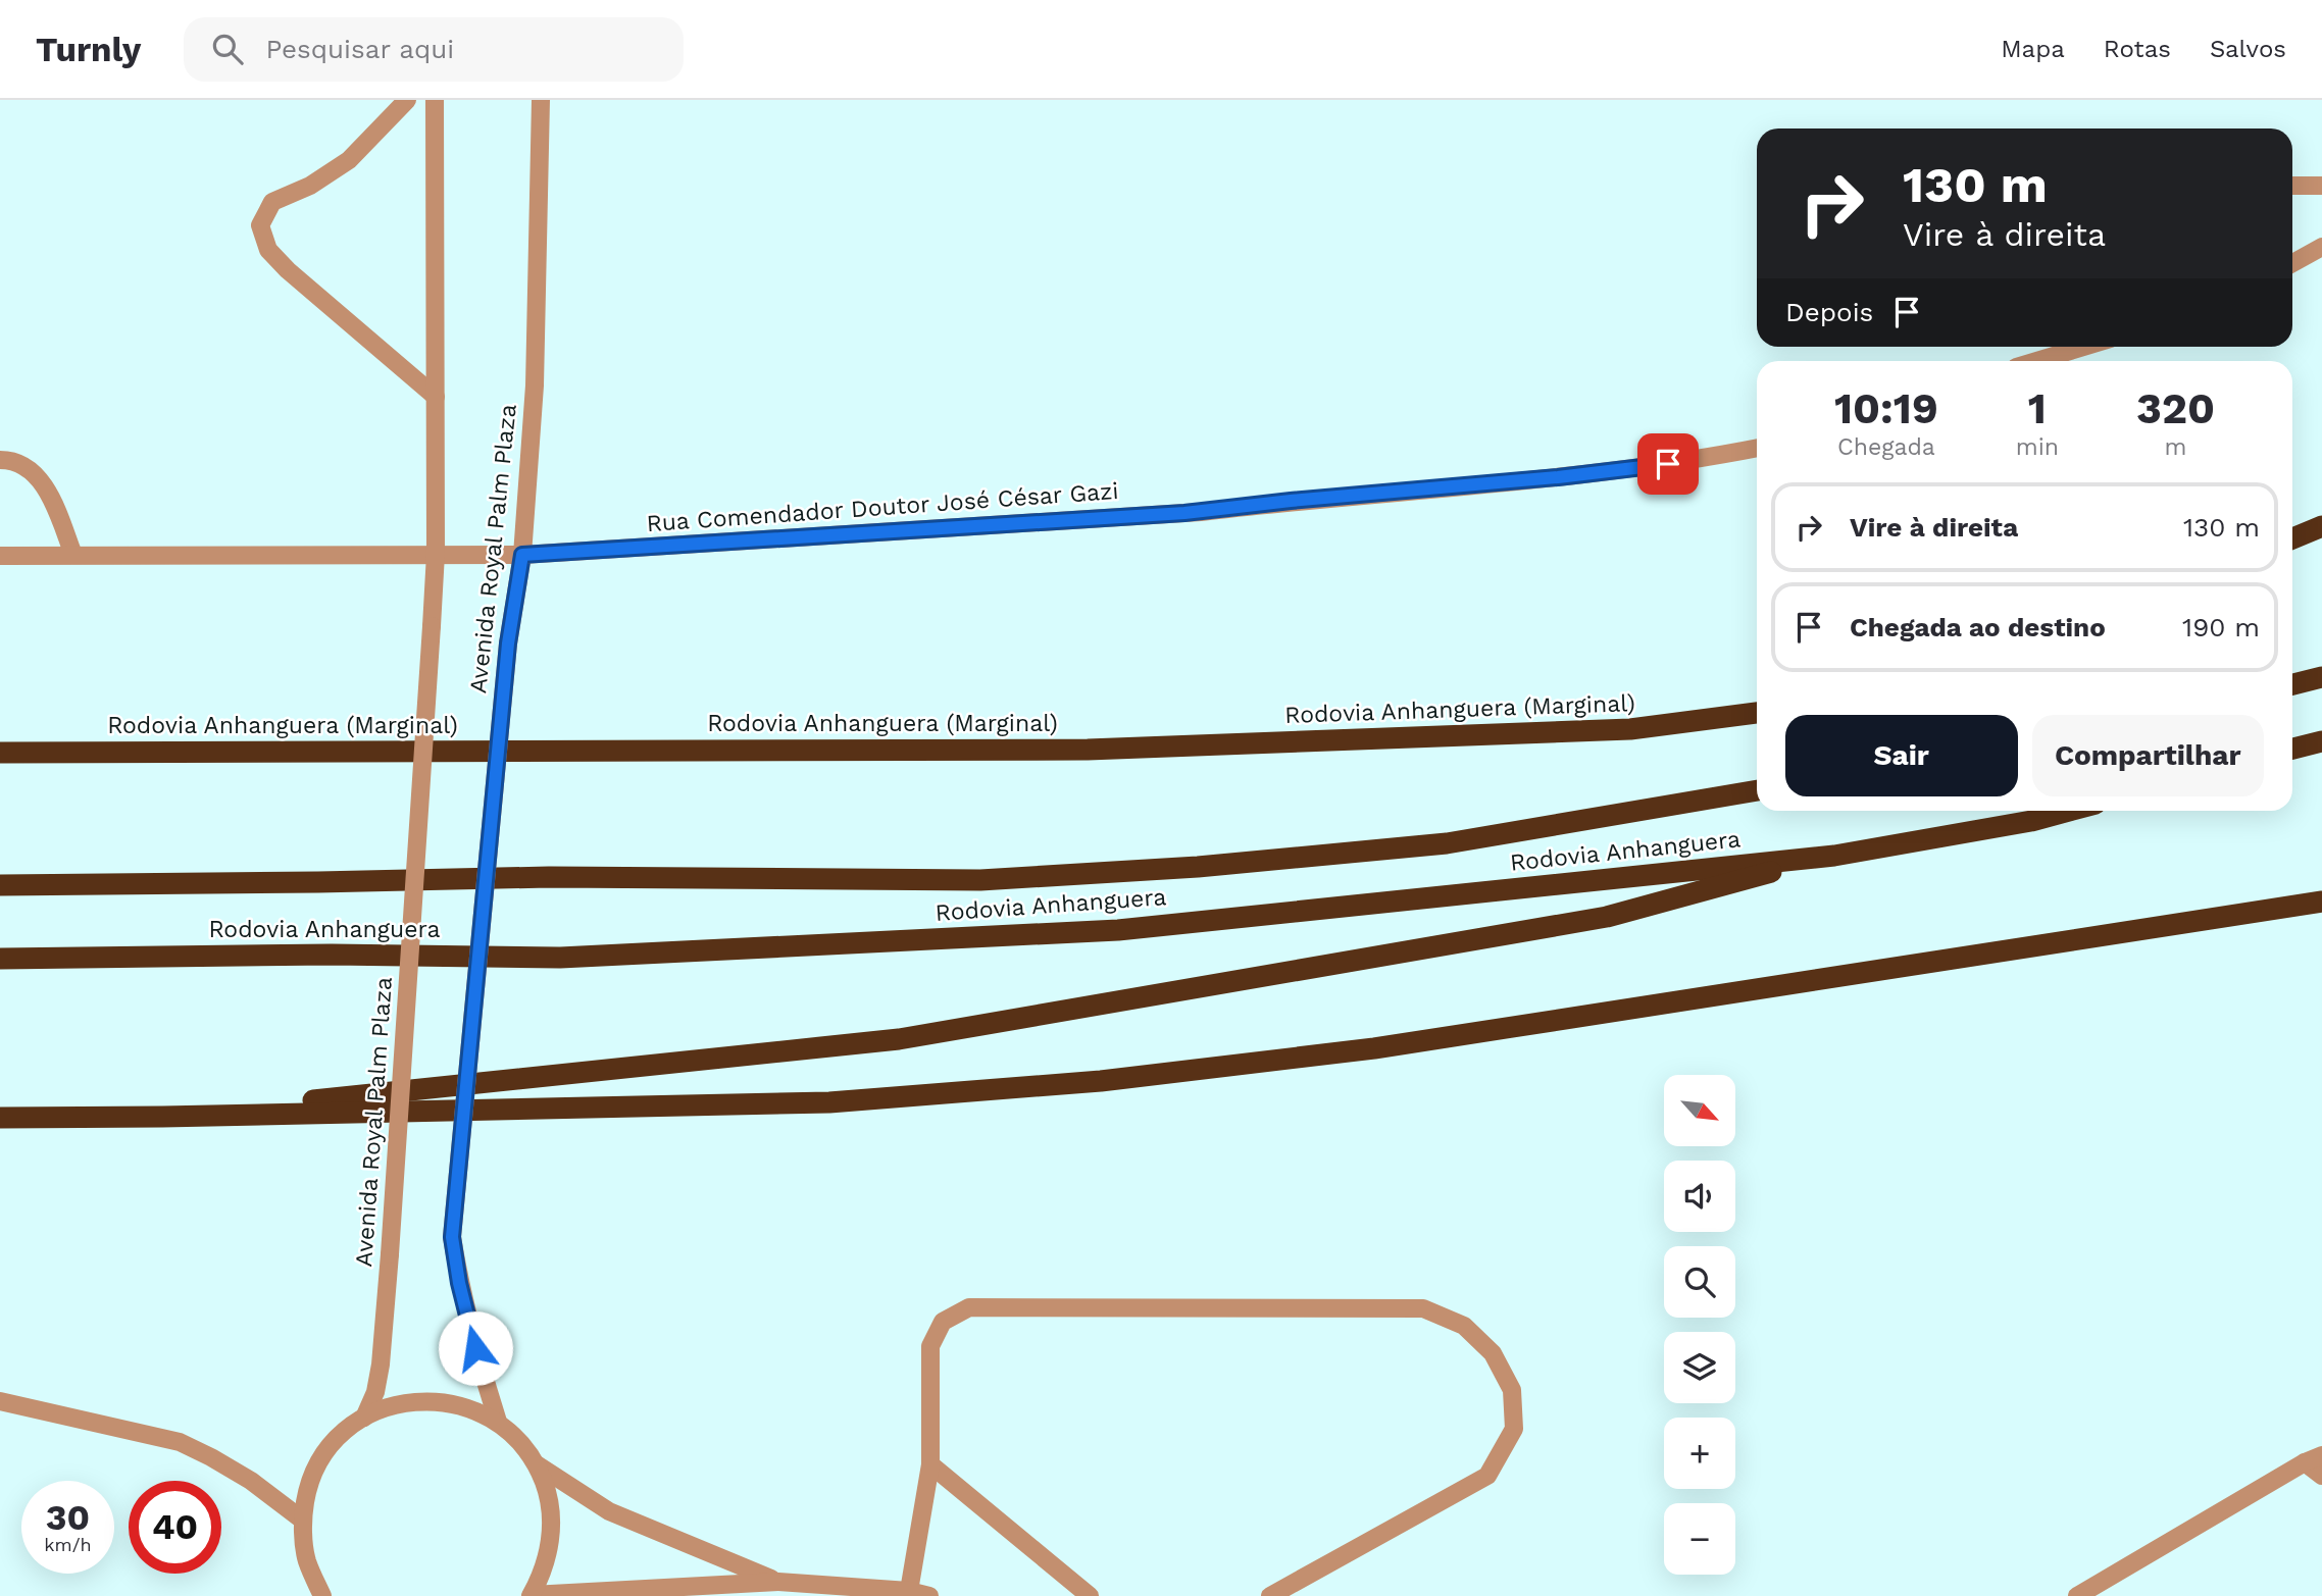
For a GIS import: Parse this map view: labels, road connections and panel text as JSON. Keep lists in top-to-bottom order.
{
  "streets": {
    "highway": ["Rodovia Anhanguera (Marginal)", "Rodovia Anhanguera"],
    "street": ["Rua Comendador Doutor José César Gazi", "Avenida Royal Palm Plaza"]
  },
  "crossings": [
    ["Rua Comendador Doutor José César Gazi", "Avenida Royal Palm Plaza"]
  ],
  "north": "bottom right",
  "page": {
    "header": "Turnly",
    "search": "Pesquisar aqui",
    "nav": ["Mapa", "Rotas", "Salvos"],
    "turn": ["130 m", "Vire à direita"],
    "then": "Depois",
    "eta": [
      "10:19",
      "Chegada",
      "1",
      "min",
      "320",
      "m"
    ],
    "list": [
      {
        "name": "Vire à direita",
        "value": "130 m"
      },
      {
        "name": "Chegada ao destino",
        "value": "190 m"
      }
    ],
    "buttons": ["Sair", "Compartilhar"],
    "map_buttons": ["+", "−"],
    "speed": "30 km/h",
    "limit": "40"
  }
}
